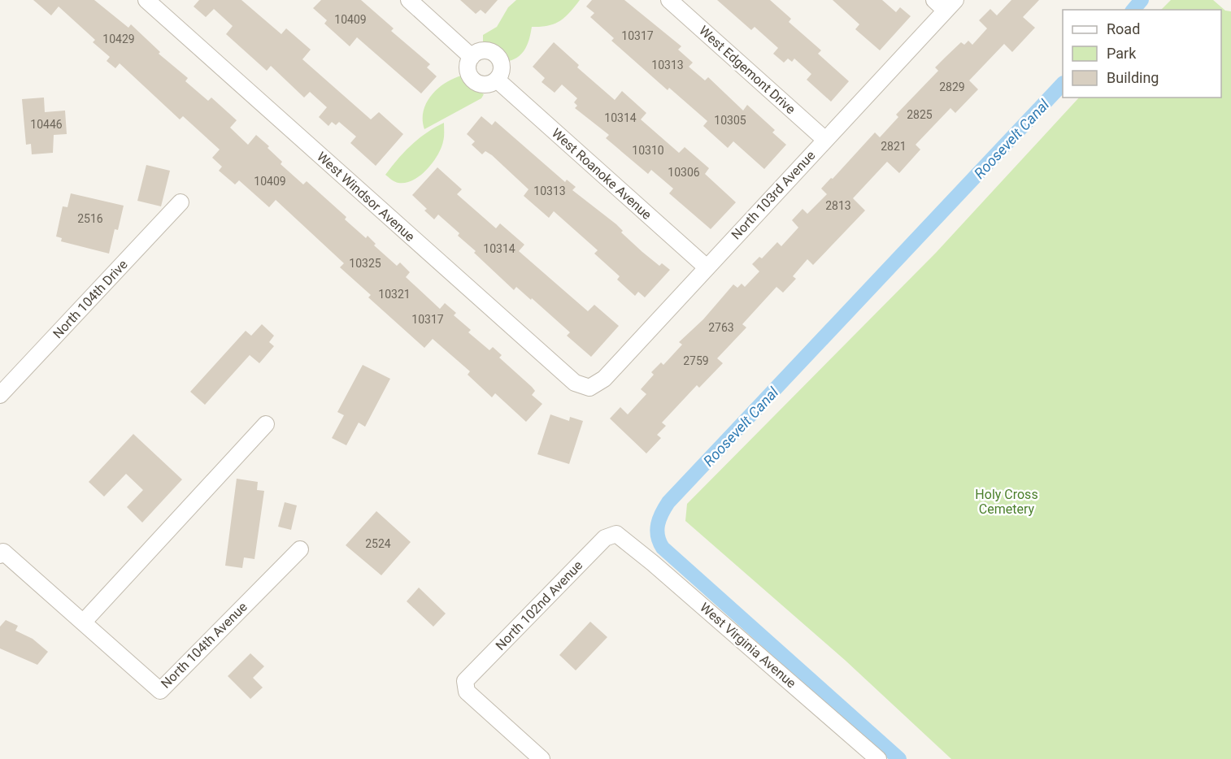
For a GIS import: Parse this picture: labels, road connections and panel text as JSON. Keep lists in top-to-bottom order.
{
  "streets": {
    "street": [
      "West Edgemont Drive",
      "West Roanoke Avenue",
      "North 103rd Avenue",
      "West Windsor Avenue",
      "North 104th Drive",
      "North 102nd Avenue",
      "North 104th Avenue",
      "West Virginia Avenue"
    ]
  },
  "crossings": [
    ["West Edgemont Drive", "North 103rd Avenue"],
    ["West Roanoke Avenue", "North 103rd Avenue"],
    ["North 103rd Avenue", "West Windsor Avenue"],
    ["North 102nd Avenue", "West Virginia Avenue"]
  ],
  "water": ["Roosevelt Canal"],
  "parks": ["Holy Cross Cemetery"],
  "house_numbers": [
    "10409",
    "10317",
    "10429",
    "10313",
    "2829",
    "2825",
    "10314",
    "10305",
    "10446",
    "2821",
    "10310",
    "10306",
    "10409",
    "10313",
    "2813",
    "2516",
    "10314",
    "10325",
    "10321",
    "10317",
    "2763",
    "2759",
    "2524"
  ],
  "legend": ["Road", "Park", "Building"]
}
